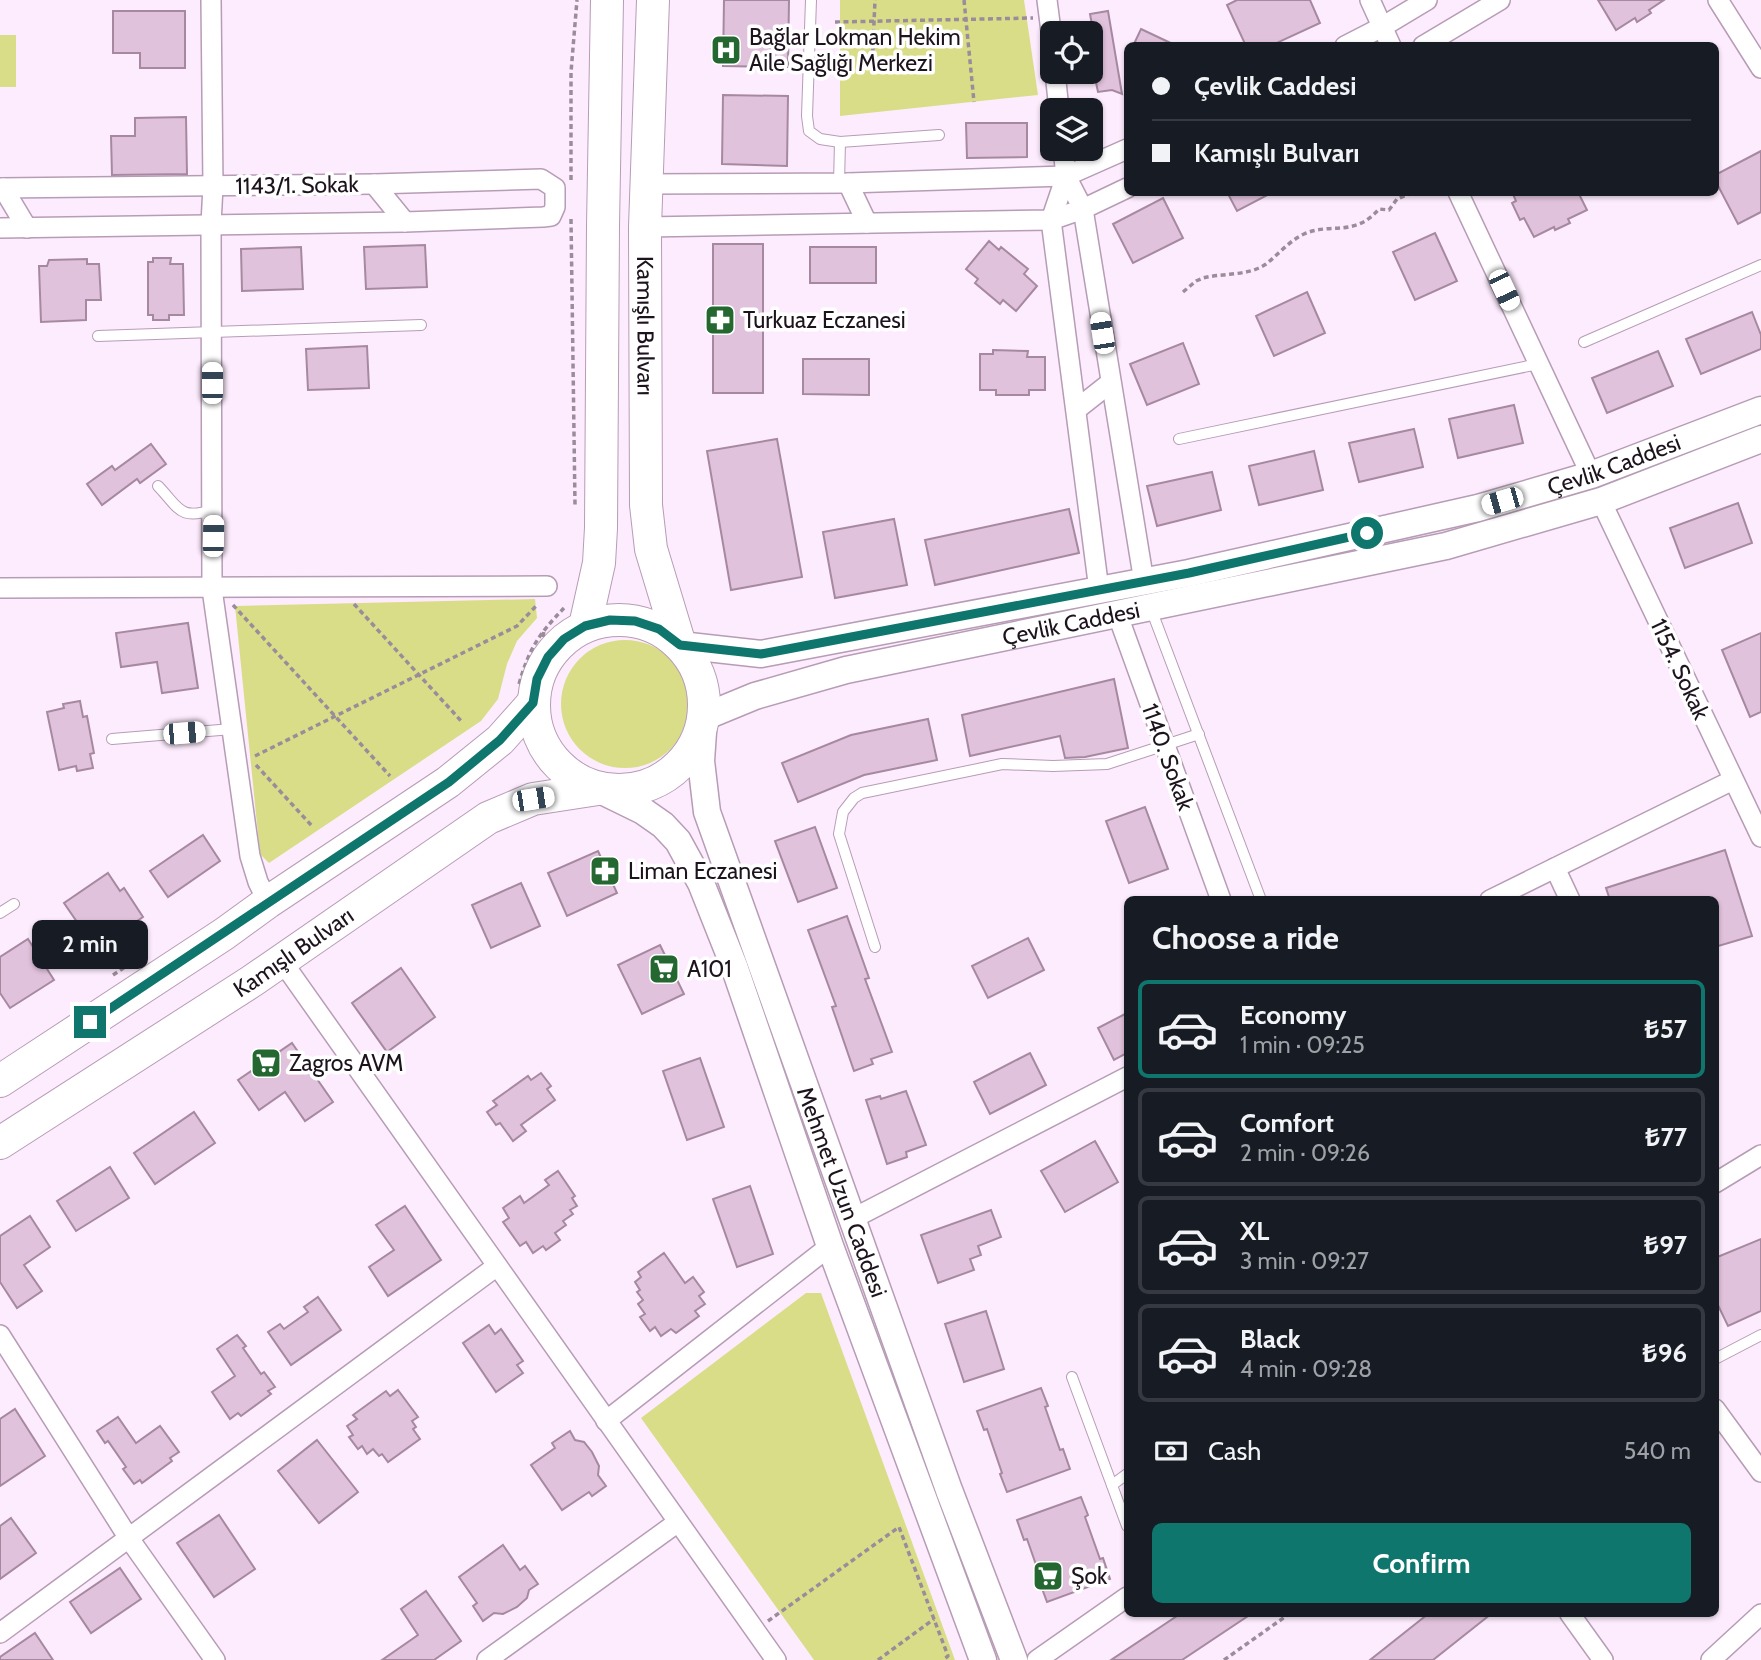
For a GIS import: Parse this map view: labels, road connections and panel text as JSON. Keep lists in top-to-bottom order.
{
  "streets": {
    "highway": ["Kamışlı Bulvarı"],
    "main road": ["Çevlik Caddesi", "Mehmet Uzun Caddesi"],
    "street": ["1143/1. Sokak", "1154. Sokak", "1140. Sokak"]
  },
  "crossings": [
    ["Kamışlı Bulvarı", "Çevlik Caddesi"],
    ["Kamışlı Bulvarı", "Mehmet Uzun Caddesi"],
    ["Çevlik Caddesi", "1154. Sokak"],
    ["Çevlik Caddesi", "1140. Sokak"],
    ["Çevlik Caddesi", "Mehmet Uzun Caddesi"]
  ],
  "places": {
    "hospital": ["Bağlar Lokman Hekim Aile Sağlığı Merkezi"],
    "pharmacy": ["Turkuaz Eczanesi", "Liman Eczanesi"],
    "supermarket": ["A101", "Zagros AVM", "Şok"]
  },
  "page": {
    "banner": ["Çevlik Caddesi", "Kamışlı Bulvarı"],
    "heading": "Choose a ride",
    "bubble": "2 min",
    "list": [
      {
        "name": "Economy",
        "note": "1 min · 09:25",
        "value": "₺57"
      },
      {
        "name": "Comfort",
        "note": "2 min · 09:26",
        "value": "₺77"
      },
      {
        "name": "XL",
        "note": "3 min · 09:27",
        "value": "₺97"
      },
      {
        "name": "Black",
        "note": "4 min · 09:28",
        "value": "₺96"
      }
    ],
    "pay": ["Cash", "540 m"],
    "buttons": "Confirm"
  }
}
